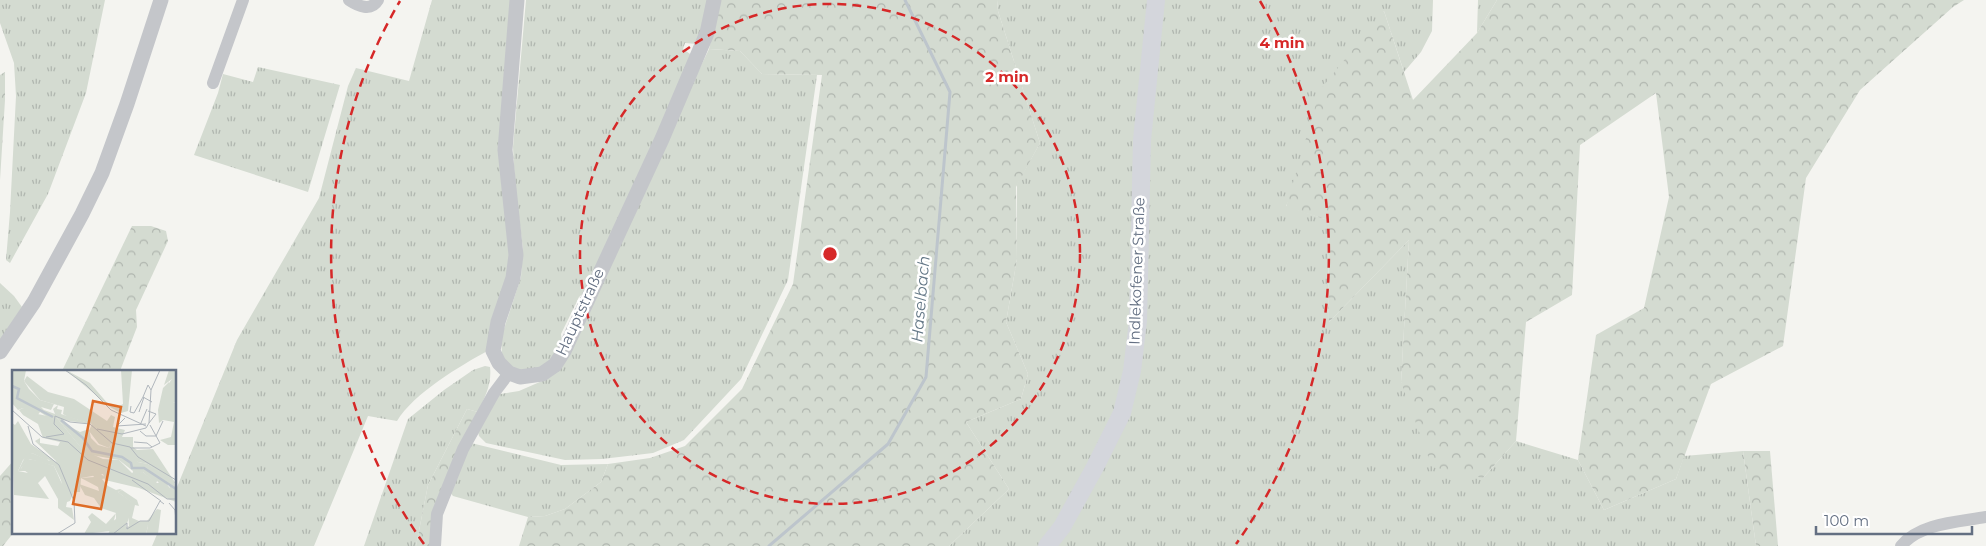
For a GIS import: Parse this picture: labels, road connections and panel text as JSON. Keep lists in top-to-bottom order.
{
  "streets": {
    "main road": ["Indlekofener Straße"],
    "street": ["Hauptstraße"]
  },
  "water": ["Haselbach"],
  "scale_bar": "100 m",
  "rings": ["4 min", "2 min"]
}
